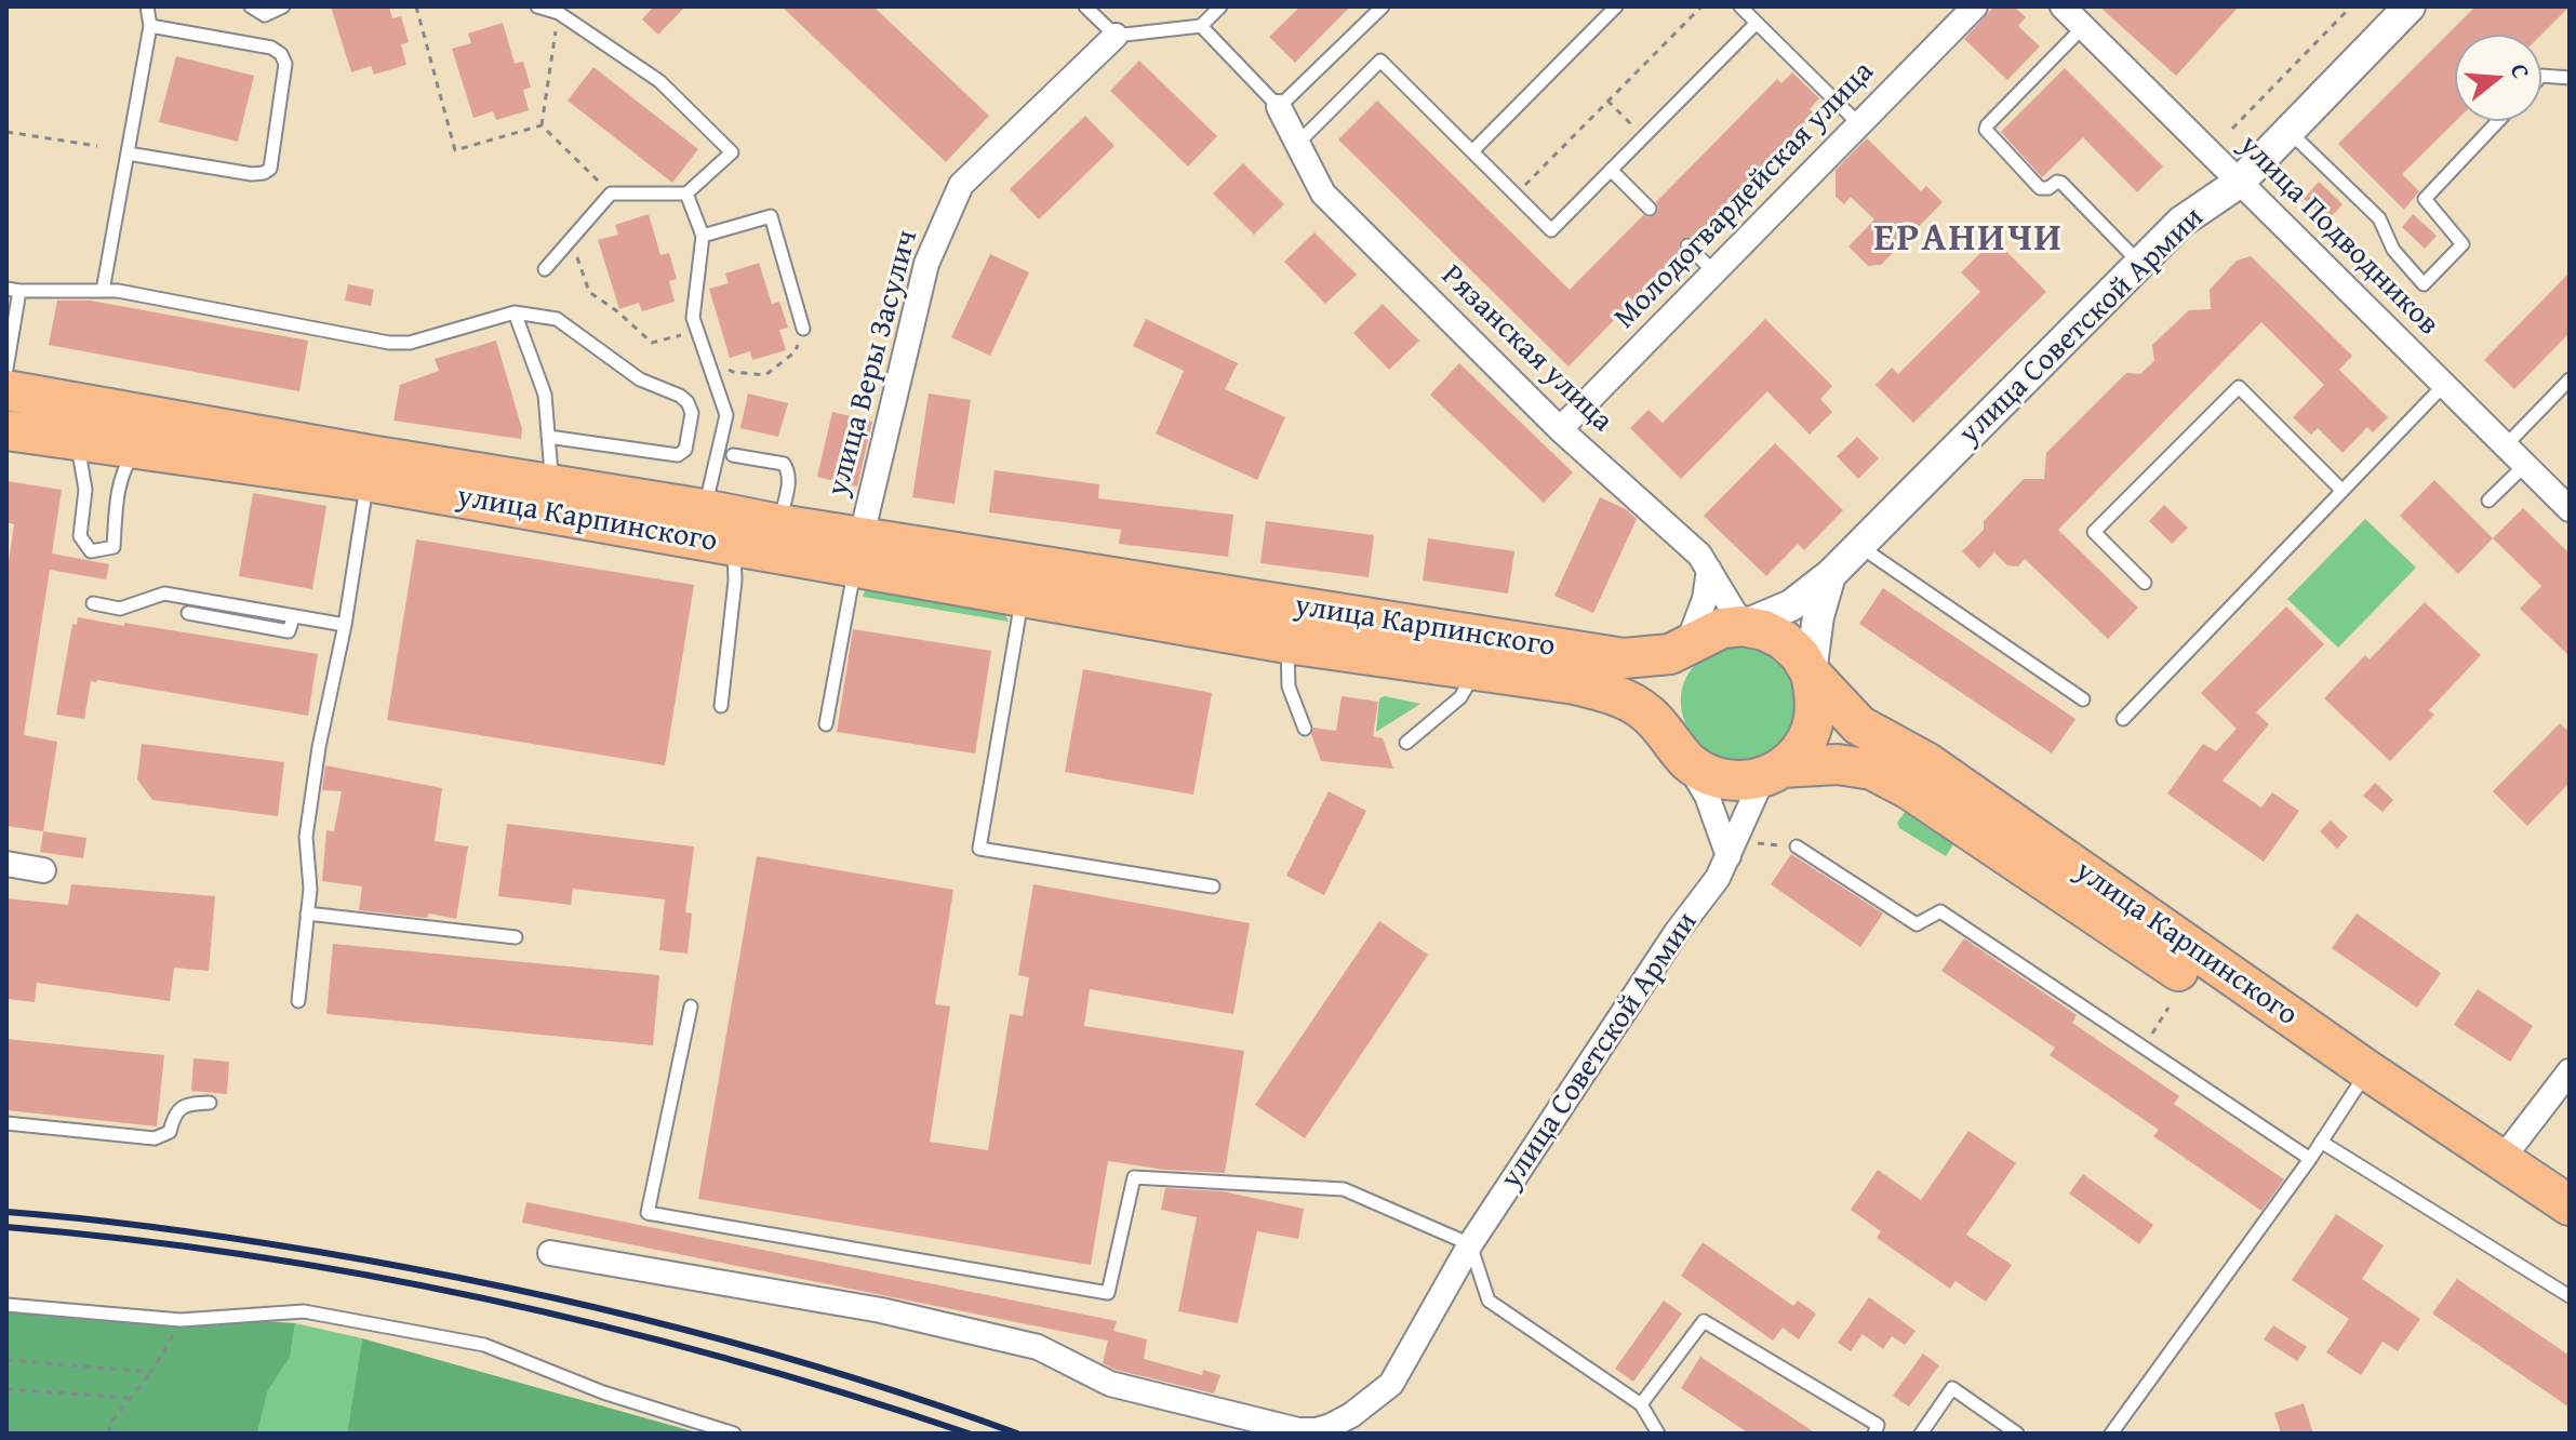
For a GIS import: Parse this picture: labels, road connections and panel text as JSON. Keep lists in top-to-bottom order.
{
  "streets": {
    "main road": ["улица Карпинского"],
    "street": [
      "Молодогвардейская улица",
      "улица Подводников",
      "улица Советской Армии",
      "Рязанская улица",
      "улица Веры Засулич"
    ]
  },
  "crossings": [
    ["Молодогвардейская улица", "Рязанская улица"],
    ["улица Подводников", "улица Советской Армии"],
    ["улица Советской Армии", "Рязанская улица"],
    ["улица Советской Армии", "улица Карпинского"],
    ["Рязанская улица", "улица Карпинского"],
    ["улица Веры Засулич", "улица Карпинского"]
  ],
  "districts": ["ЕРАНИЧИ"],
  "north": "right"
}
